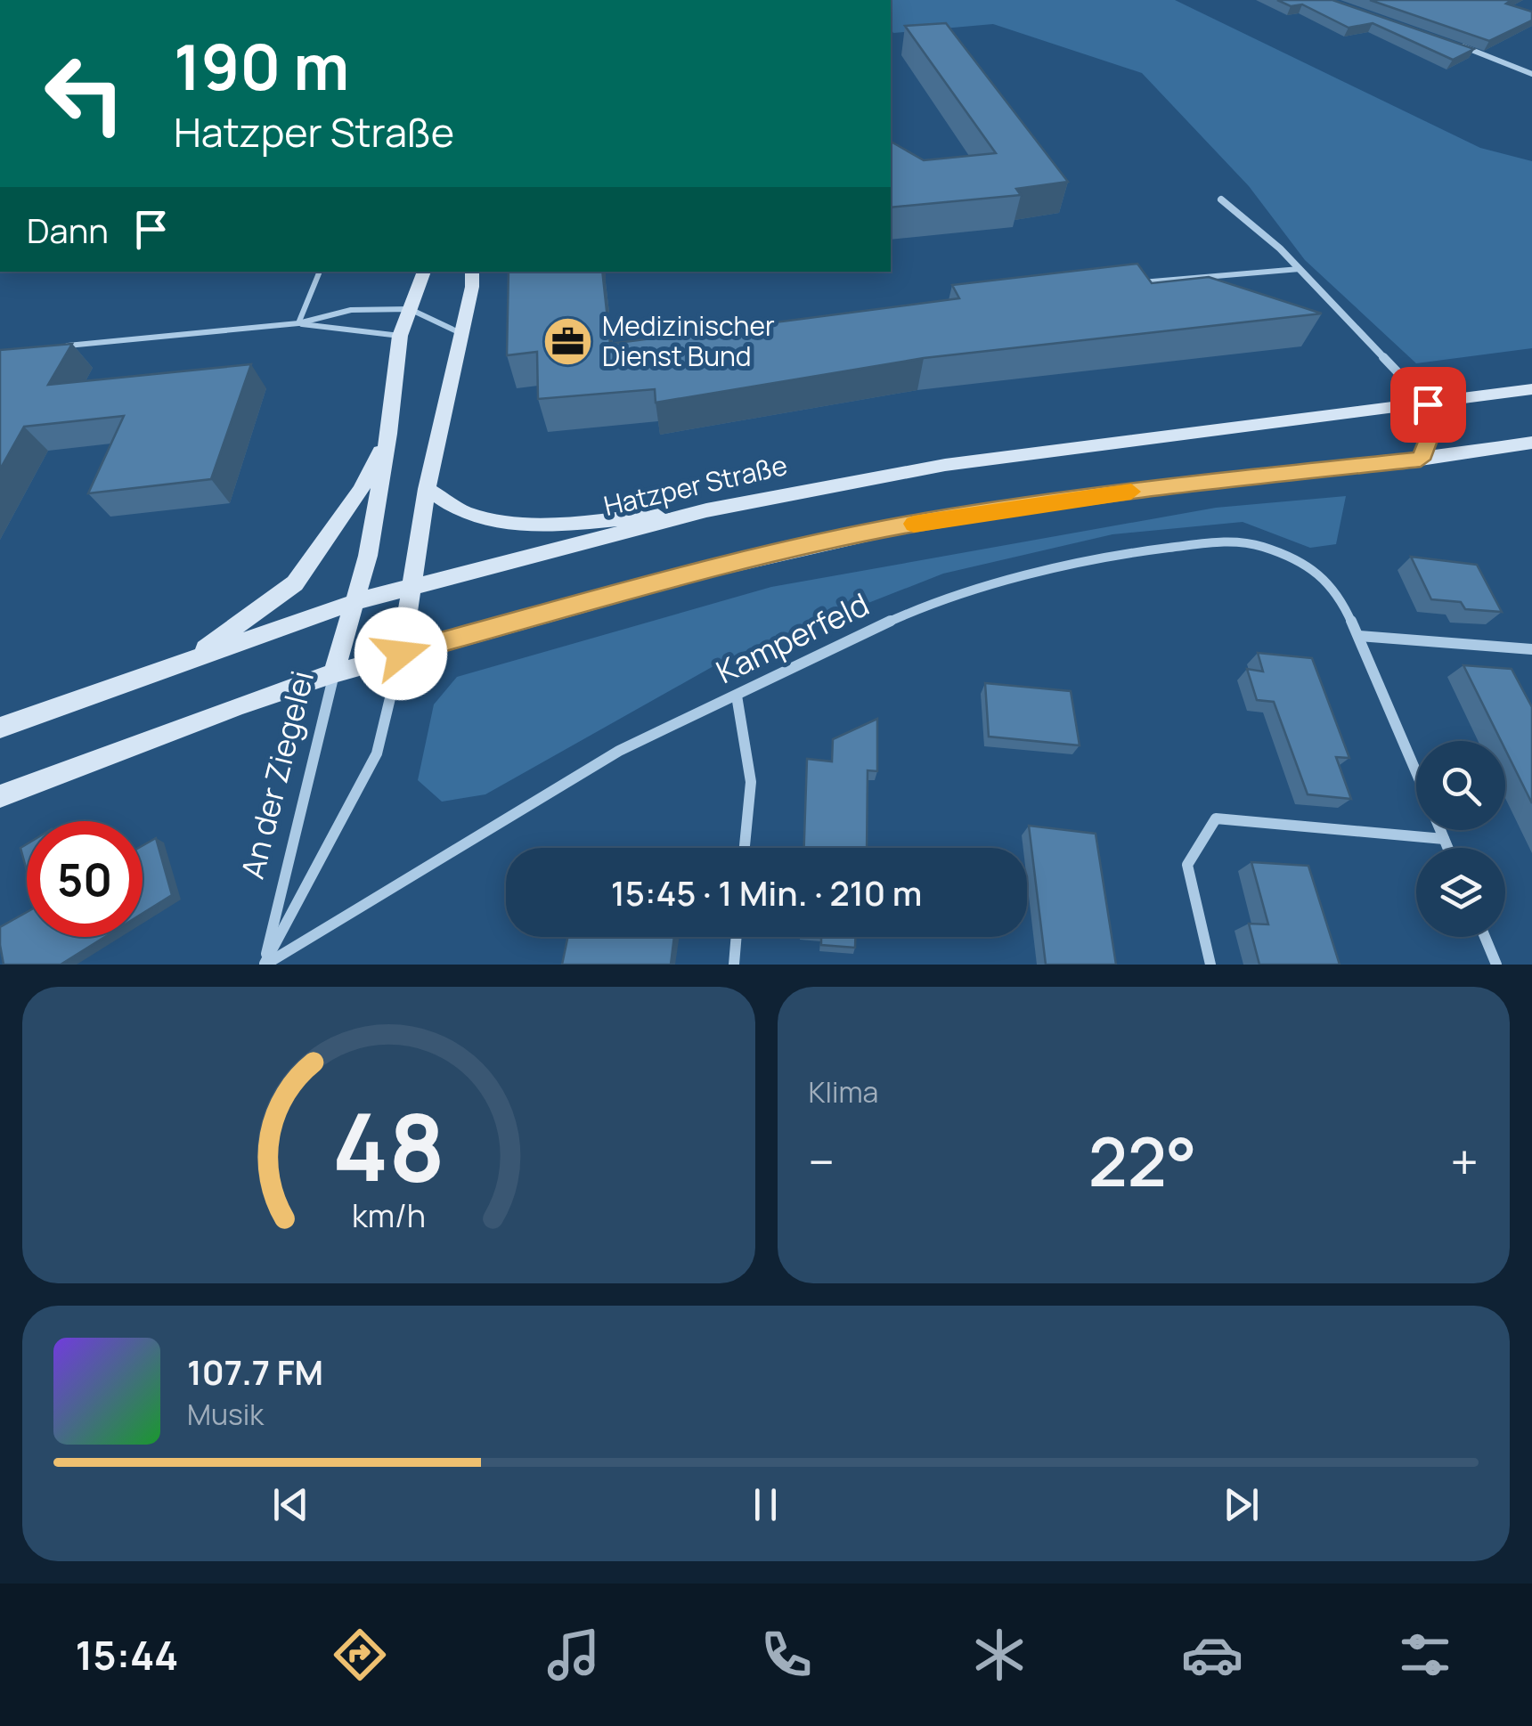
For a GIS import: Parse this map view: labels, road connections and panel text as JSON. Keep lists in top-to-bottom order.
{
  "streets": {
    "main road": ["Hatzper Straße", "An der Ziegelei"],
    "street": ["Kamperfeld"]
  },
  "crossings": [
    ["Hatzper Straße", "An der Ziegelei"],
    ["Kamperfeld", "An der Ziegelei"]
  ],
  "places": {
    "office": ["Medizinischer Dienst Bund"]
  },
  "page": {
    "turn": ["190 m", "Hatzper Straße"],
    "then": "Dann",
    "limit": "50",
    "trip": "15:45 · 1 Min. · 210 m",
    "tile": "Klima",
    "heat": ["−", "22°", "+"],
    "song": ["107.7 FM", "Musik"],
    "tabs": "15:44",
    "gauge": ["48", "km/h"]
  }
}
